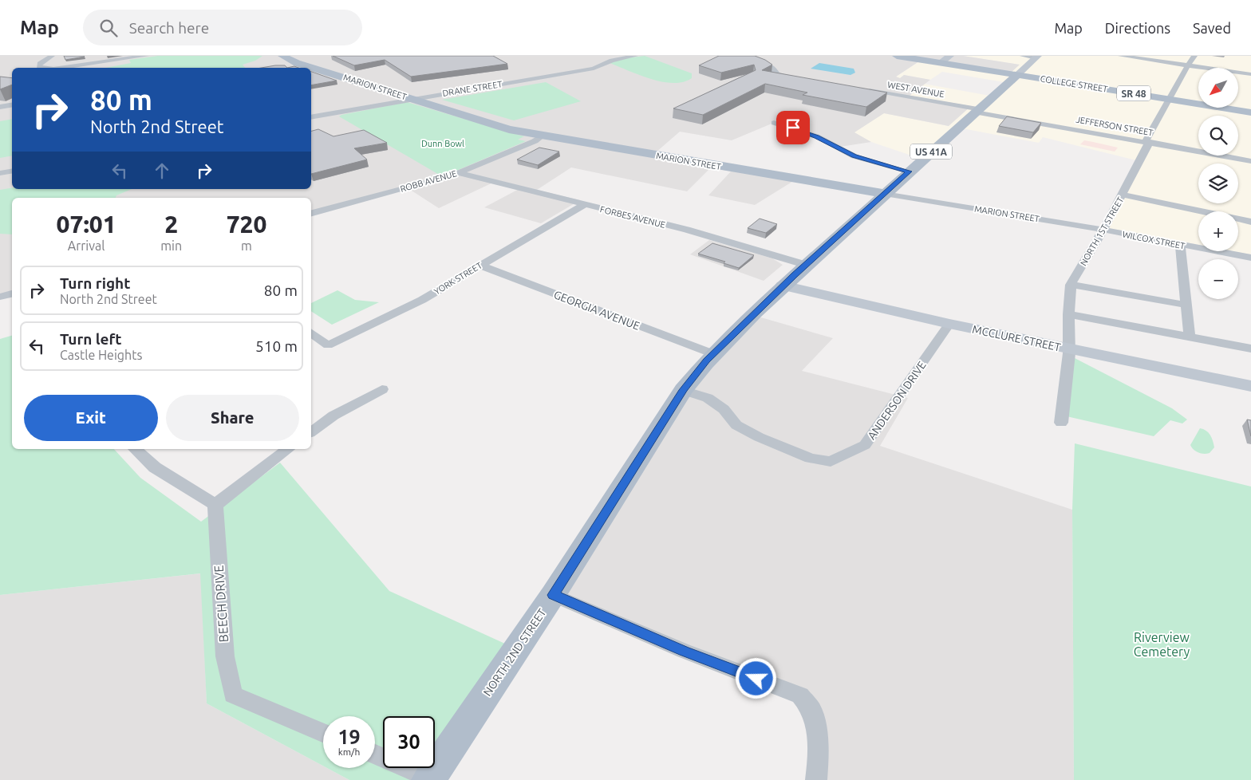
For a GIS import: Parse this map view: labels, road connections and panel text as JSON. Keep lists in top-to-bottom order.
{
  "streets": {
    "main road": [
      "COLLEGE STREET",
      "MARION STREET",
      "SR 48",
      "US 41A",
      "MCCLURE STREET",
      "NORTH 2ND STREET"
    ],
    "street": [
      "DRANE STREET",
      "WEST AVENUE",
      "JEFFERSON STREET",
      "ROBB AVENUE",
      "FORBES AVENUE",
      "NORTH 1ST STREET",
      "WILCOX STREET",
      "YORK STREET",
      "GEORGIA AVENUE",
      "ANDERSON DRIVE",
      "BEECH DRIVE"
    ]
  },
  "crossings": [
    ["COLLEGE STREET", "NORTH 1ST STREET"],
    ["COLLEGE STREET", "NORTH 2ND STREET"],
    ["MARION STREET", "DRANE STREET"],
    ["MARION STREET", "ROBB AVENUE"],
    ["MARION STREET", "NORTH 1ST STREET"],
    ["MARION STREET", "WILCOX STREET"],
    ["MARION STREET", "NORTH 2ND STREET"],
    ["WEST AVENUE", "JEFFERSON STREET"],
    ["WEST AVENUE", "NORTH 2ND STREET"],
    ["JEFFERSON STREET", "NORTH 1ST STREET"],
    ["JEFFERSON STREET", "NORTH 2ND STREET"],
    ["ROBB AVENUE", "FORBES AVENUE"],
    ["FORBES AVENUE", "YORK STREET"],
    ["FORBES AVENUE", "NORTH 2ND STREET"],
    ["NORTH 1ST STREET", "WILCOX STREET"],
    ["NORTH 1ST STREET", "MCCLURE STREET"],
    ["YORK STREET", "GEORGIA AVENUE"],
    ["GEORGIA AVENUE", "NORTH 2ND STREET"],
    ["MCCLURE STREET", "ANDERSON DRIVE"],
    ["MCCLURE STREET", "NORTH 2ND STREET"],
    ["ANDERSON DRIVE", "NORTH 2ND STREET"]
  ],
  "parks": ["Dunn Bowl", "Riverview Cemetery"],
  "north": "bottom left",
  "page": {
    "header": "Map",
    "search": "Search here",
    "nav": ["Map", "Directions", "Saved"],
    "map_buttons": ["+", "−"],
    "turn": ["80 m", "North 2nd Street"],
    "eta": [
      "07:01",
      "Arrival",
      "2",
      "min",
      "720",
      "m"
    ],
    "list": [
      {
        "name": "Turn right",
        "note": "North 2nd Street",
        "value": "80 m"
      },
      {
        "name": "Turn left",
        "note": "Castle Heights",
        "value": "510 m"
      }
    ],
    "buttons": ["Exit", "Share"],
    "speed": "19 km/h",
    "limit": "30"
  }
}
